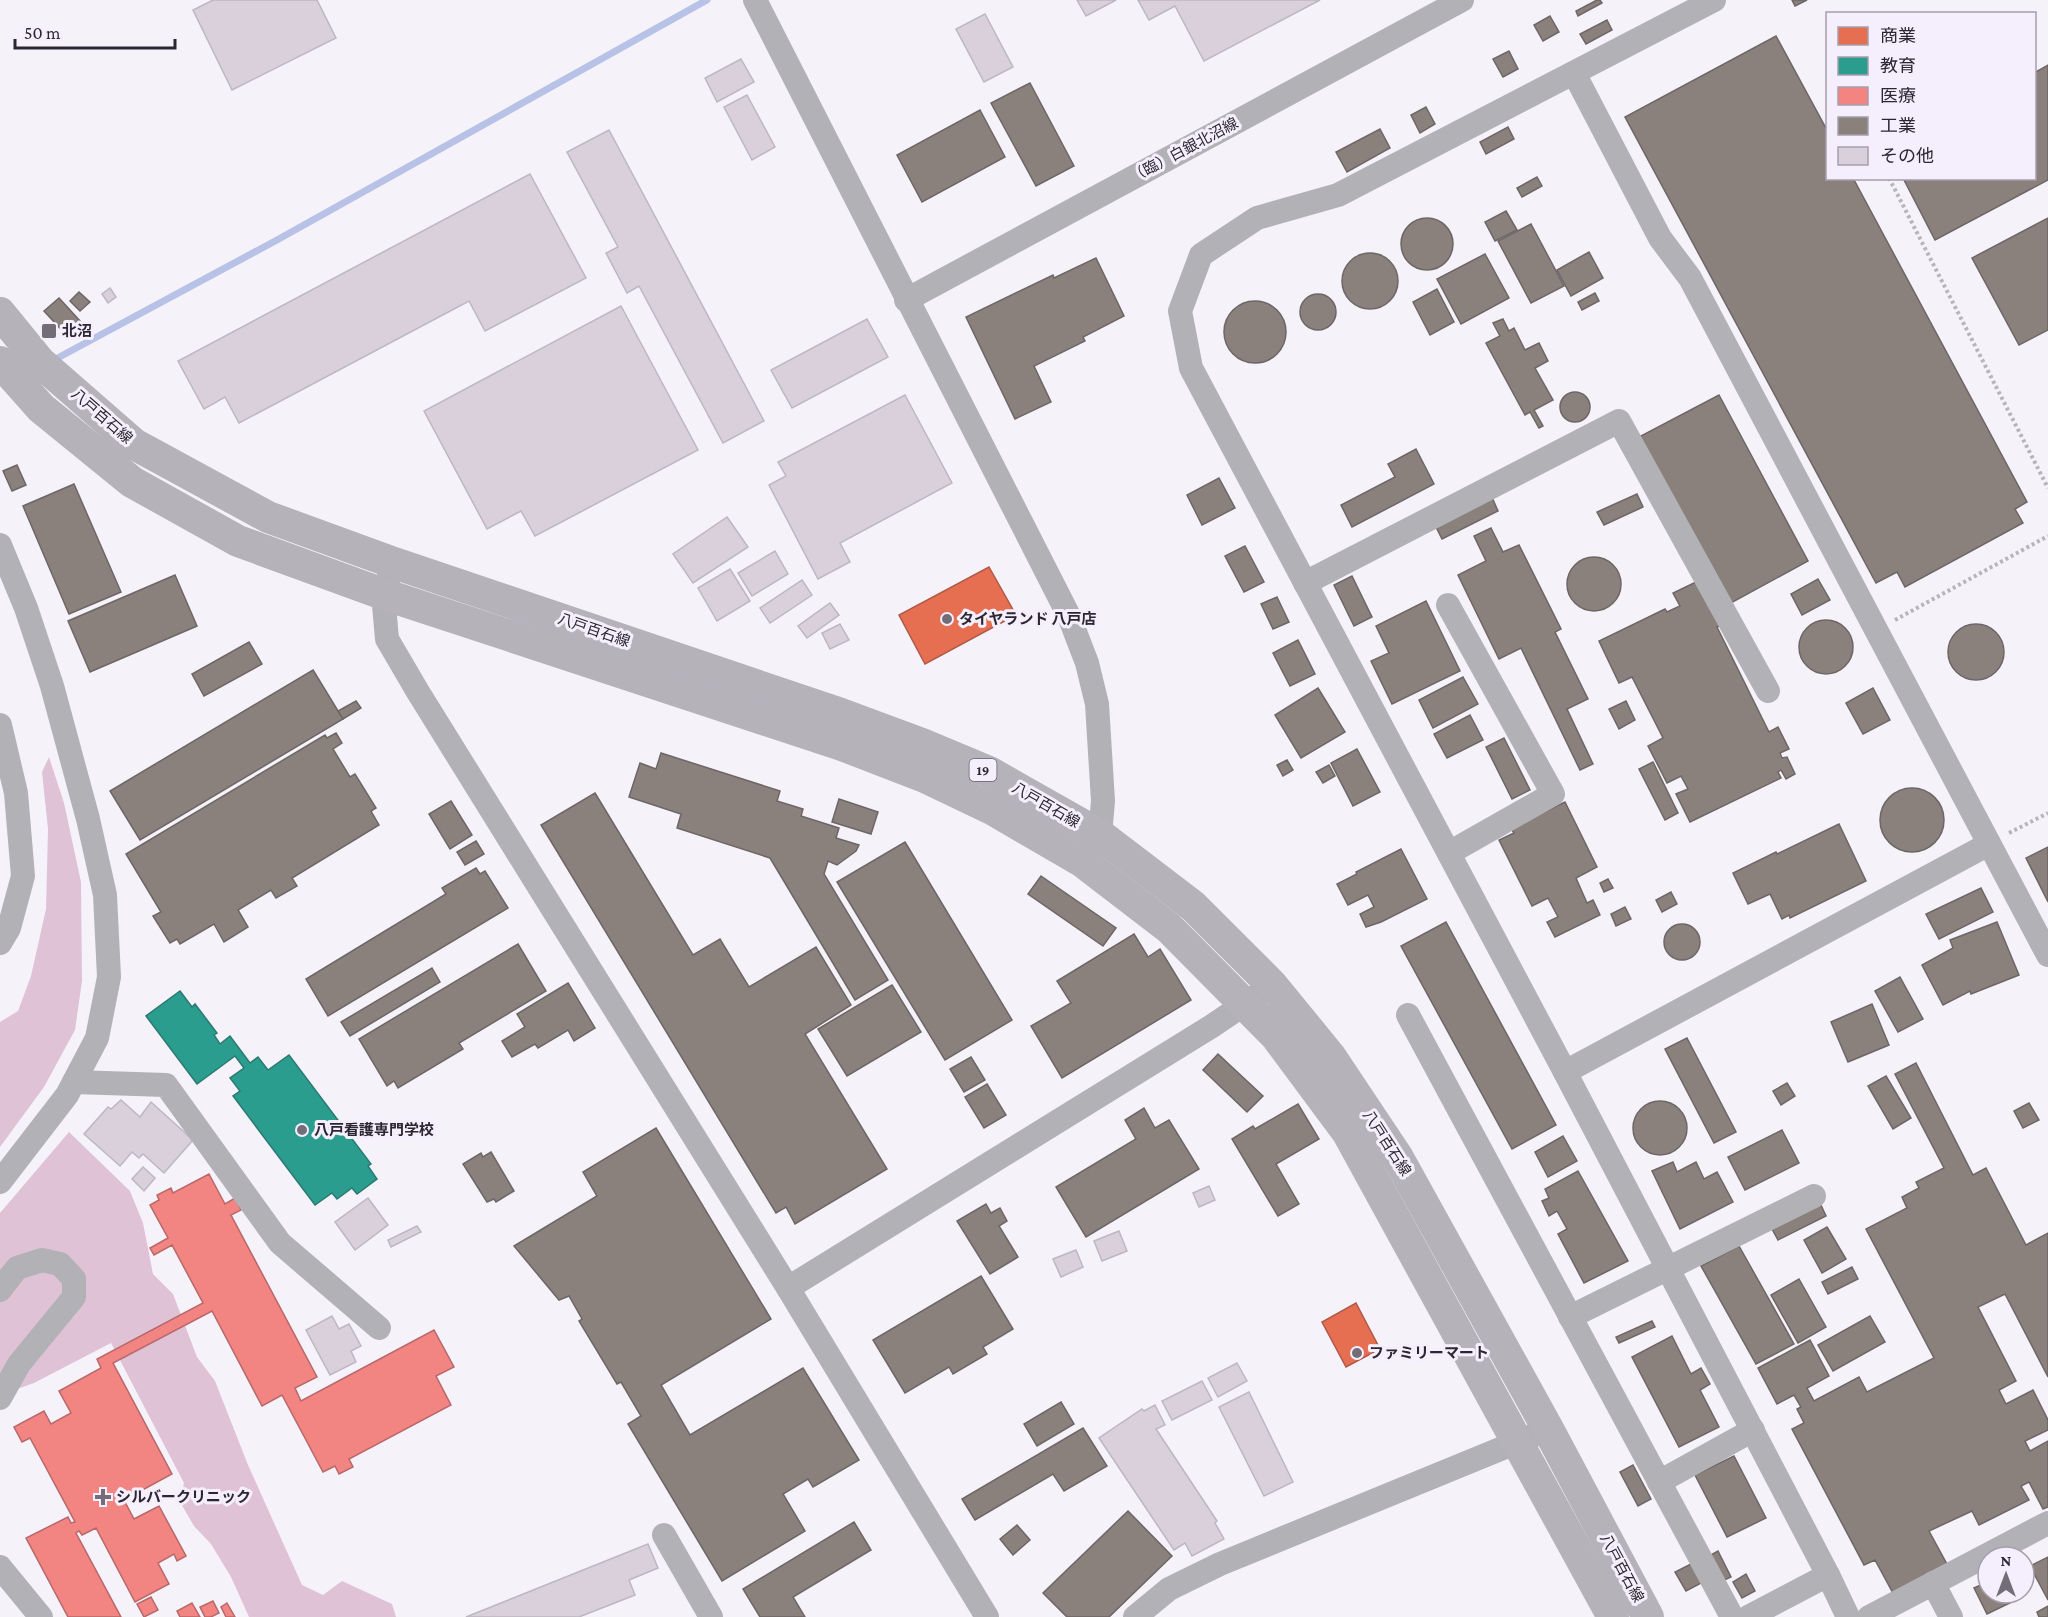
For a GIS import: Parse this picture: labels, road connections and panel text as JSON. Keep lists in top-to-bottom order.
{
  "streets": {
    "main road": ["八戸百石線", "19"],
    "street": ["（臨）白銀北沼線"]
  },
  "places": {
    "transit": ["北沼"],
    "other": ["タイヤランド 八戸店", "八戸看護専門学校", "ファミリーマート"],
    "health": ["シルバークリニック"]
  },
  "legend": [
    "商業",
    "教育",
    "医療",
    "工業",
    "その他"
  ],
  "scale_bar": "50 m",
  "north": "top"
}
